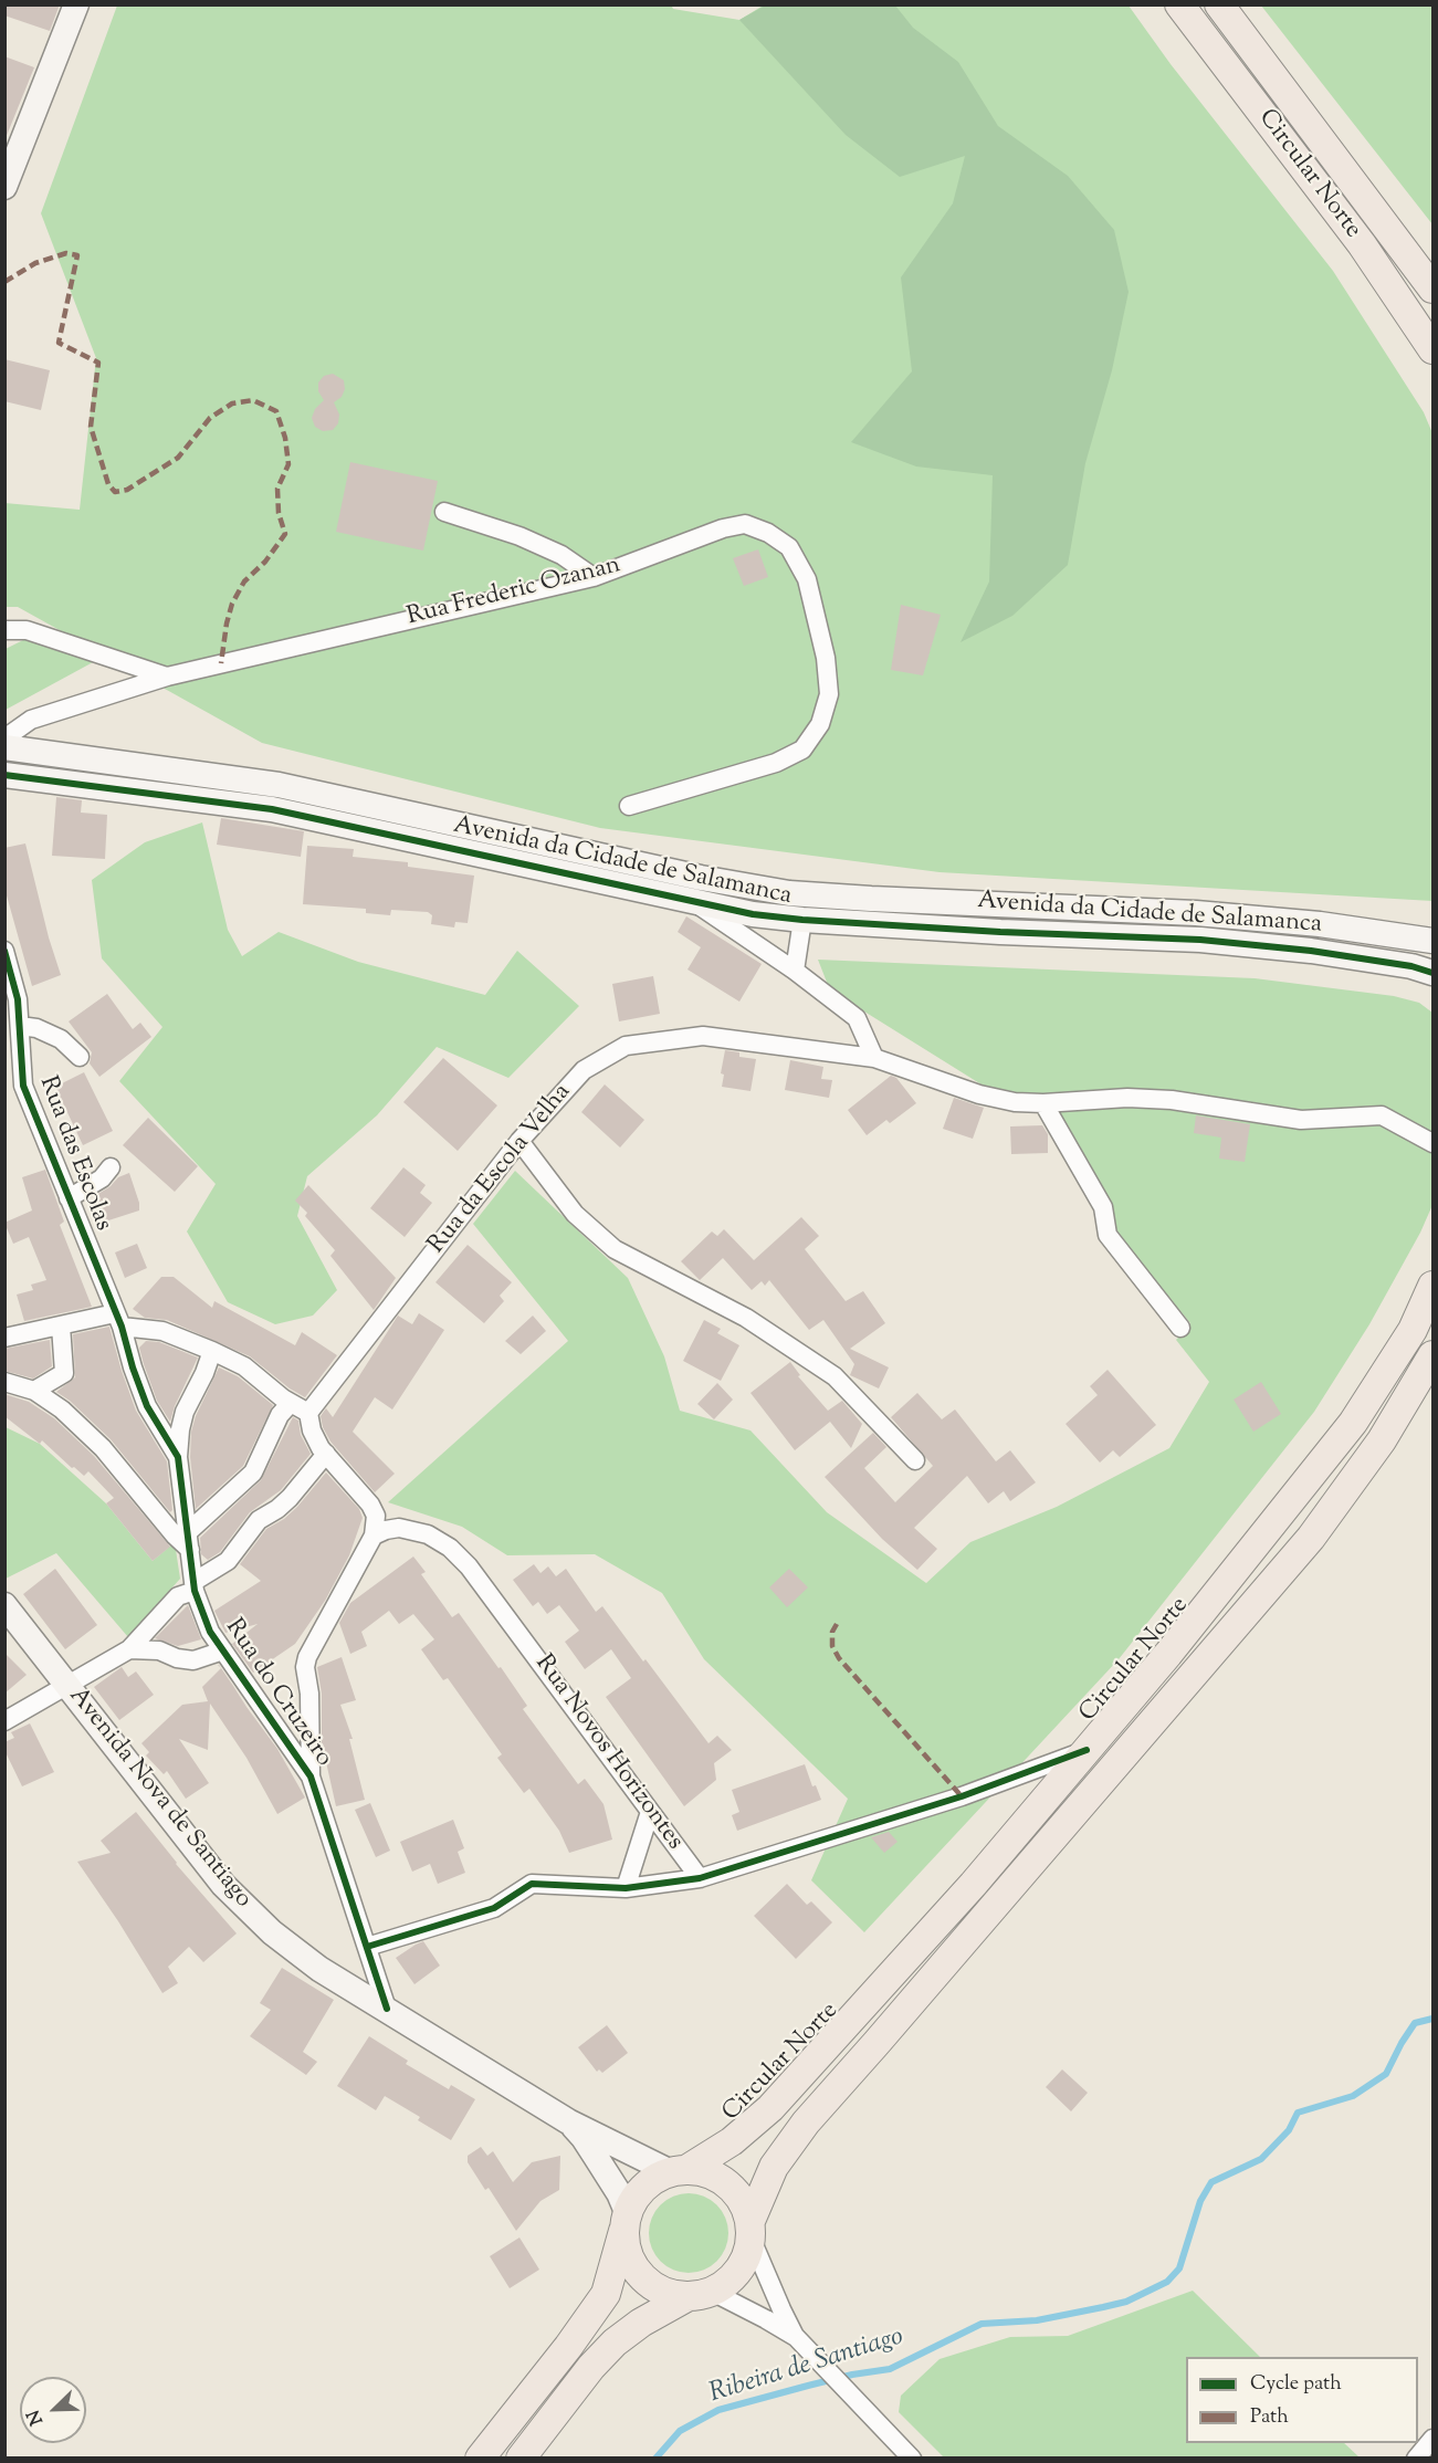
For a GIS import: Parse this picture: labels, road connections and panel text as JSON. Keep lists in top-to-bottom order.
{
  "streets": {
    "main road": ["Circular Norte"],
    "street": [
      "Rua Frederic Ozanan",
      "Avenida da Cidade de Salamanca",
      "Rua das Escolas",
      "Rua da Escola Velha",
      "Rua do Cruzeiro",
      "Rua Novos Horizontes",
      "Avenida Nova de Santiago"
    ]
  },
  "crossings": [
    ["Circular Norte", "Avenida Nova de Santiago"],
    ["Rua das Escolas", "Rua do Cruzeiro"],
    ["Rua do Cruzeiro", "Rua Novos Horizontes"],
    ["Rua do Cruzeiro", "Avenida Nova de Santiago"]
  ],
  "water": ["Ribeira de Santiago"],
  "legend": ["Cycle path", "Path"],
  "north": "bottom left"
}
